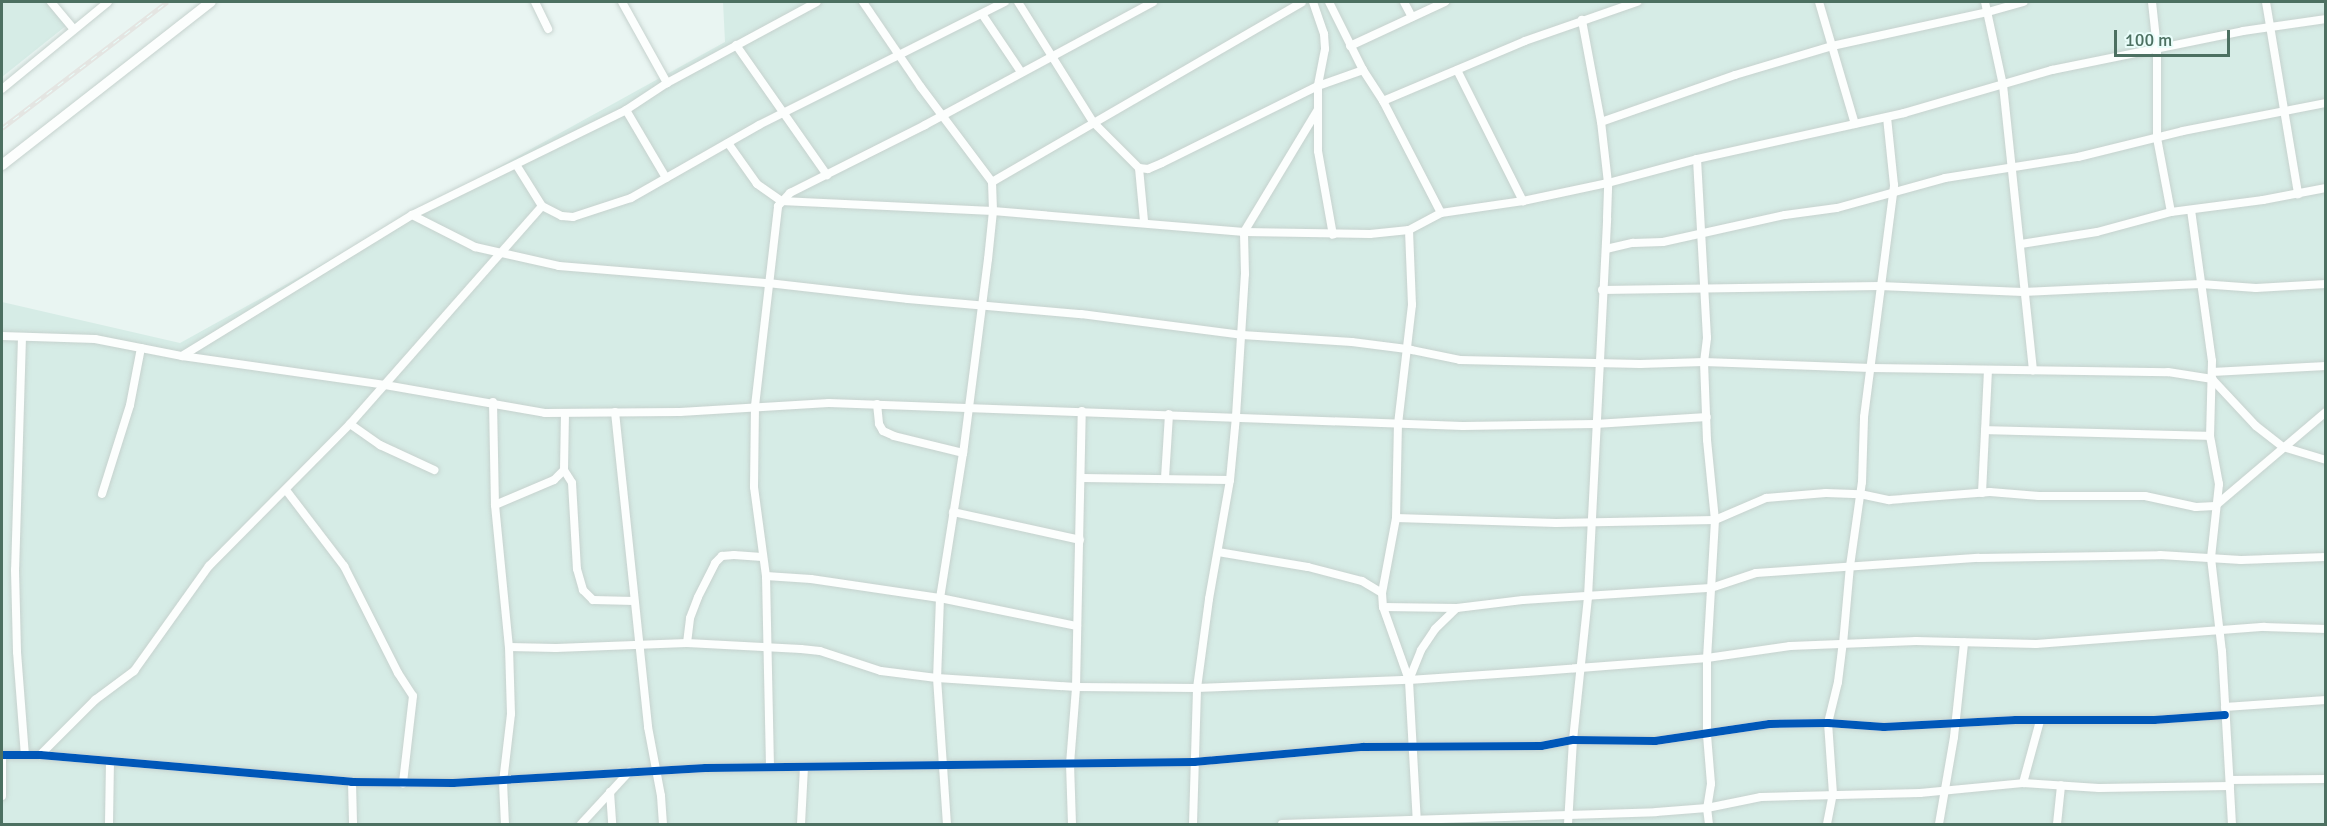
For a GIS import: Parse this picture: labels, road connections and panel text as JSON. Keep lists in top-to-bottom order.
{
  "scale_bar": "100 m"
}
